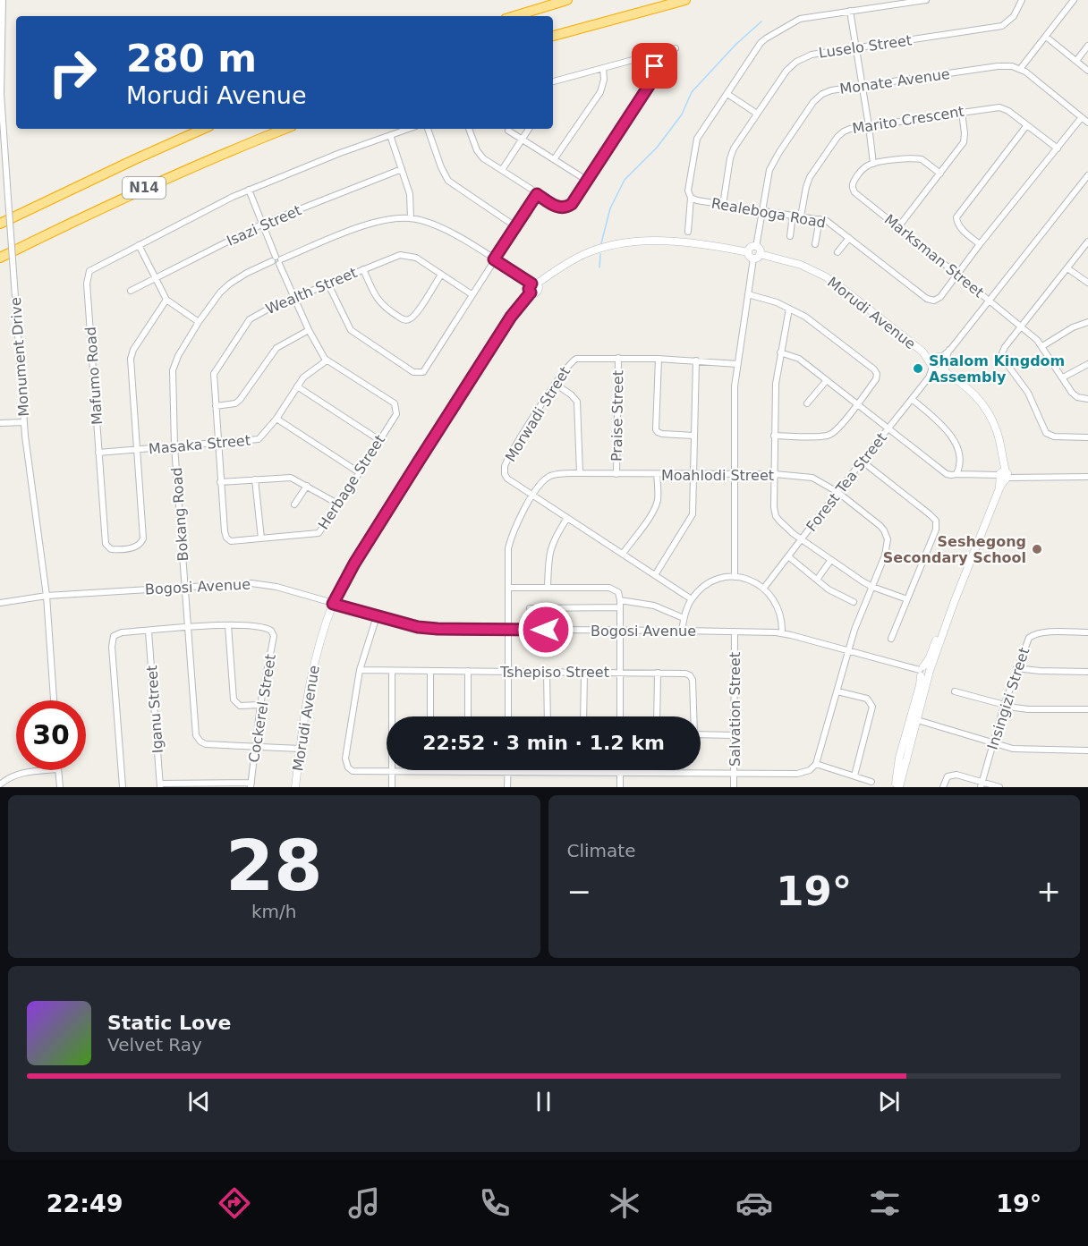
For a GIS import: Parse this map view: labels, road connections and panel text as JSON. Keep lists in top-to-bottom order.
{
  "streets": {
    "highway": ["N14"],
    "street": [
      "Luselo Street",
      "Monate Avenue",
      "Marito Crescent",
      "Realeboga Road",
      "Isazi Street",
      "Marksman Street",
      "Wealth Street",
      "Morudi Avenue",
      "Monument Drive",
      "Mafumo Road",
      "Morwadi Street",
      "Praise Street",
      "Masaka Street",
      "Moahlodi Street",
      "Herbage Street",
      "Forest Tea Street",
      "Bokang Road",
      "Bogosi Avenue",
      "Tshepiso Street",
      "Insingizi Street",
      "Cockerel Street",
      "Iganu Street",
      "Salvation Street"
    ]
  },
  "crossings": [
    ["Luselo Street", "Realeboga Road"],
    ["Monate Avenue", "Realeboga Road"],
    ["Monate Avenue", "Morudi Avenue"],
    ["Marito Crescent", "Realeboga Road"],
    ["Realeboga Road", "Marksman Street"],
    ["Marksman Street", "Forest Tea Street"],
    ["Wealth Street", "Masaka Street"],
    ["Wealth Street", "Herbage Street"],
    ["Morudi Avenue", "Forest Tea Street"],
    ["Morudi Avenue", "Bokang Road"],
    ["Morudi Avenue", "Bogosi Avenue"],
    ["Monument Drive", "Bogosi Avenue"],
    ["Mafumo Road", "Masaka Street"],
    ["Morwadi Street", "Praise Street"],
    ["Morwadi Street", "Moahlodi Street"],
    ["Praise Street", "Moahlodi Street"],
    ["Masaka Street", "Herbage Street"],
    ["Masaka Street", "Bokang Road"],
    ["Moahlodi Street", "Forest Tea Street"],
    ["Moahlodi Street", "Bogosi Avenue"],
    ["Moahlodi Street", "Tshepiso Street"],
    ["Bokang Road", "Bogosi Avenue"],
    ["Bokang Road", "Cockerel Street"],
    ["Bogosi Avenue", "Salvation Street"]
  ],
  "places": ["Shalom Kingdom Assembly", "Seshegong Secondary School"],
  "page": {
    "turn": ["280 m", "Morudi Avenue"],
    "limit": "30",
    "trip": "22:52 · 3 min · 1.2 km",
    "tile": [
      ["28", "km/h"],
      "Climate"
    ],
    "heat": ["−", "19°", "+"],
    "song": ["Static Love", "Velvet Ray"],
    "tabs": ["22:49", "19°"]
  }
}
